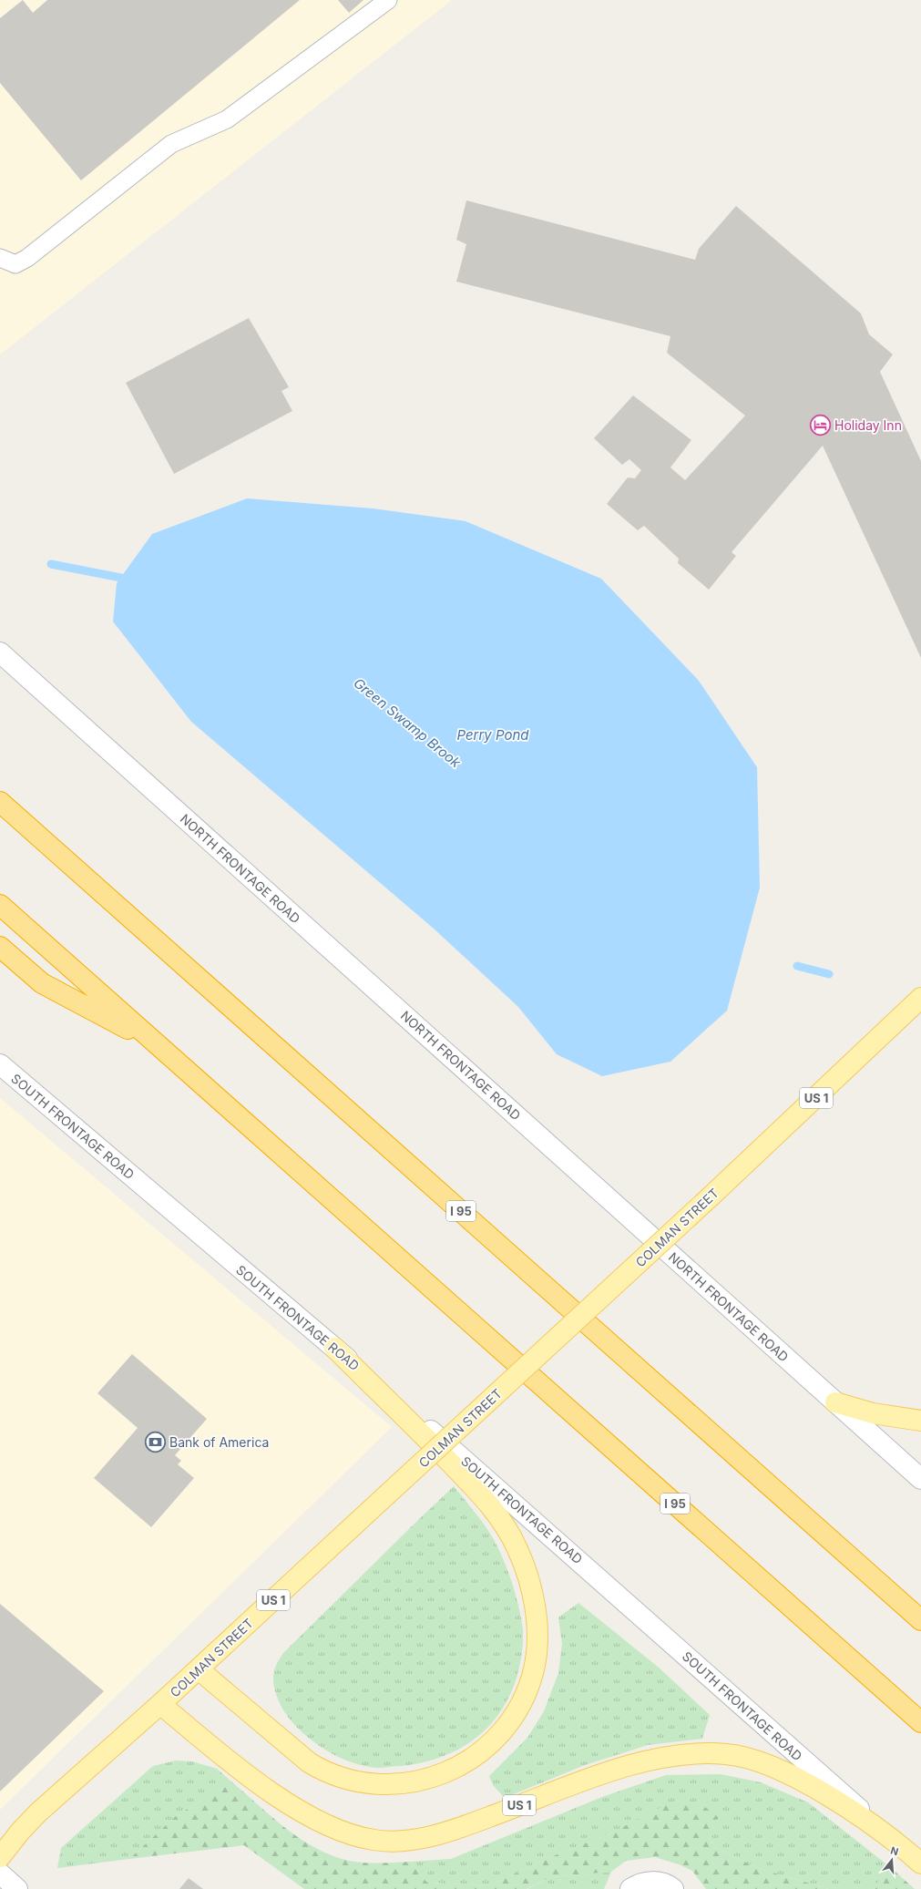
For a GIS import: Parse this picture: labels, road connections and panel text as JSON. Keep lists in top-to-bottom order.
{
  "streets": {
    "highway": ["I 95"],
    "main road": [
      "NORTH FRONTAGE ROAD",
      "US 1",
      "SOUTH FRONTAGE ROAD",
      "COLMAN STREET"
    ]
  },
  "crossings": [
    ["US 1", "SOUTH FRONTAGE ROAD"],
    ["US 1", "COLMAN STREET"]
  ],
  "water": ["Green Swamp Brook", "Perry Pond"],
  "places": {
    "hotel": ["Holiday Inn"],
    "bank": ["Bank of America"]
  },
  "north": "top"
}
